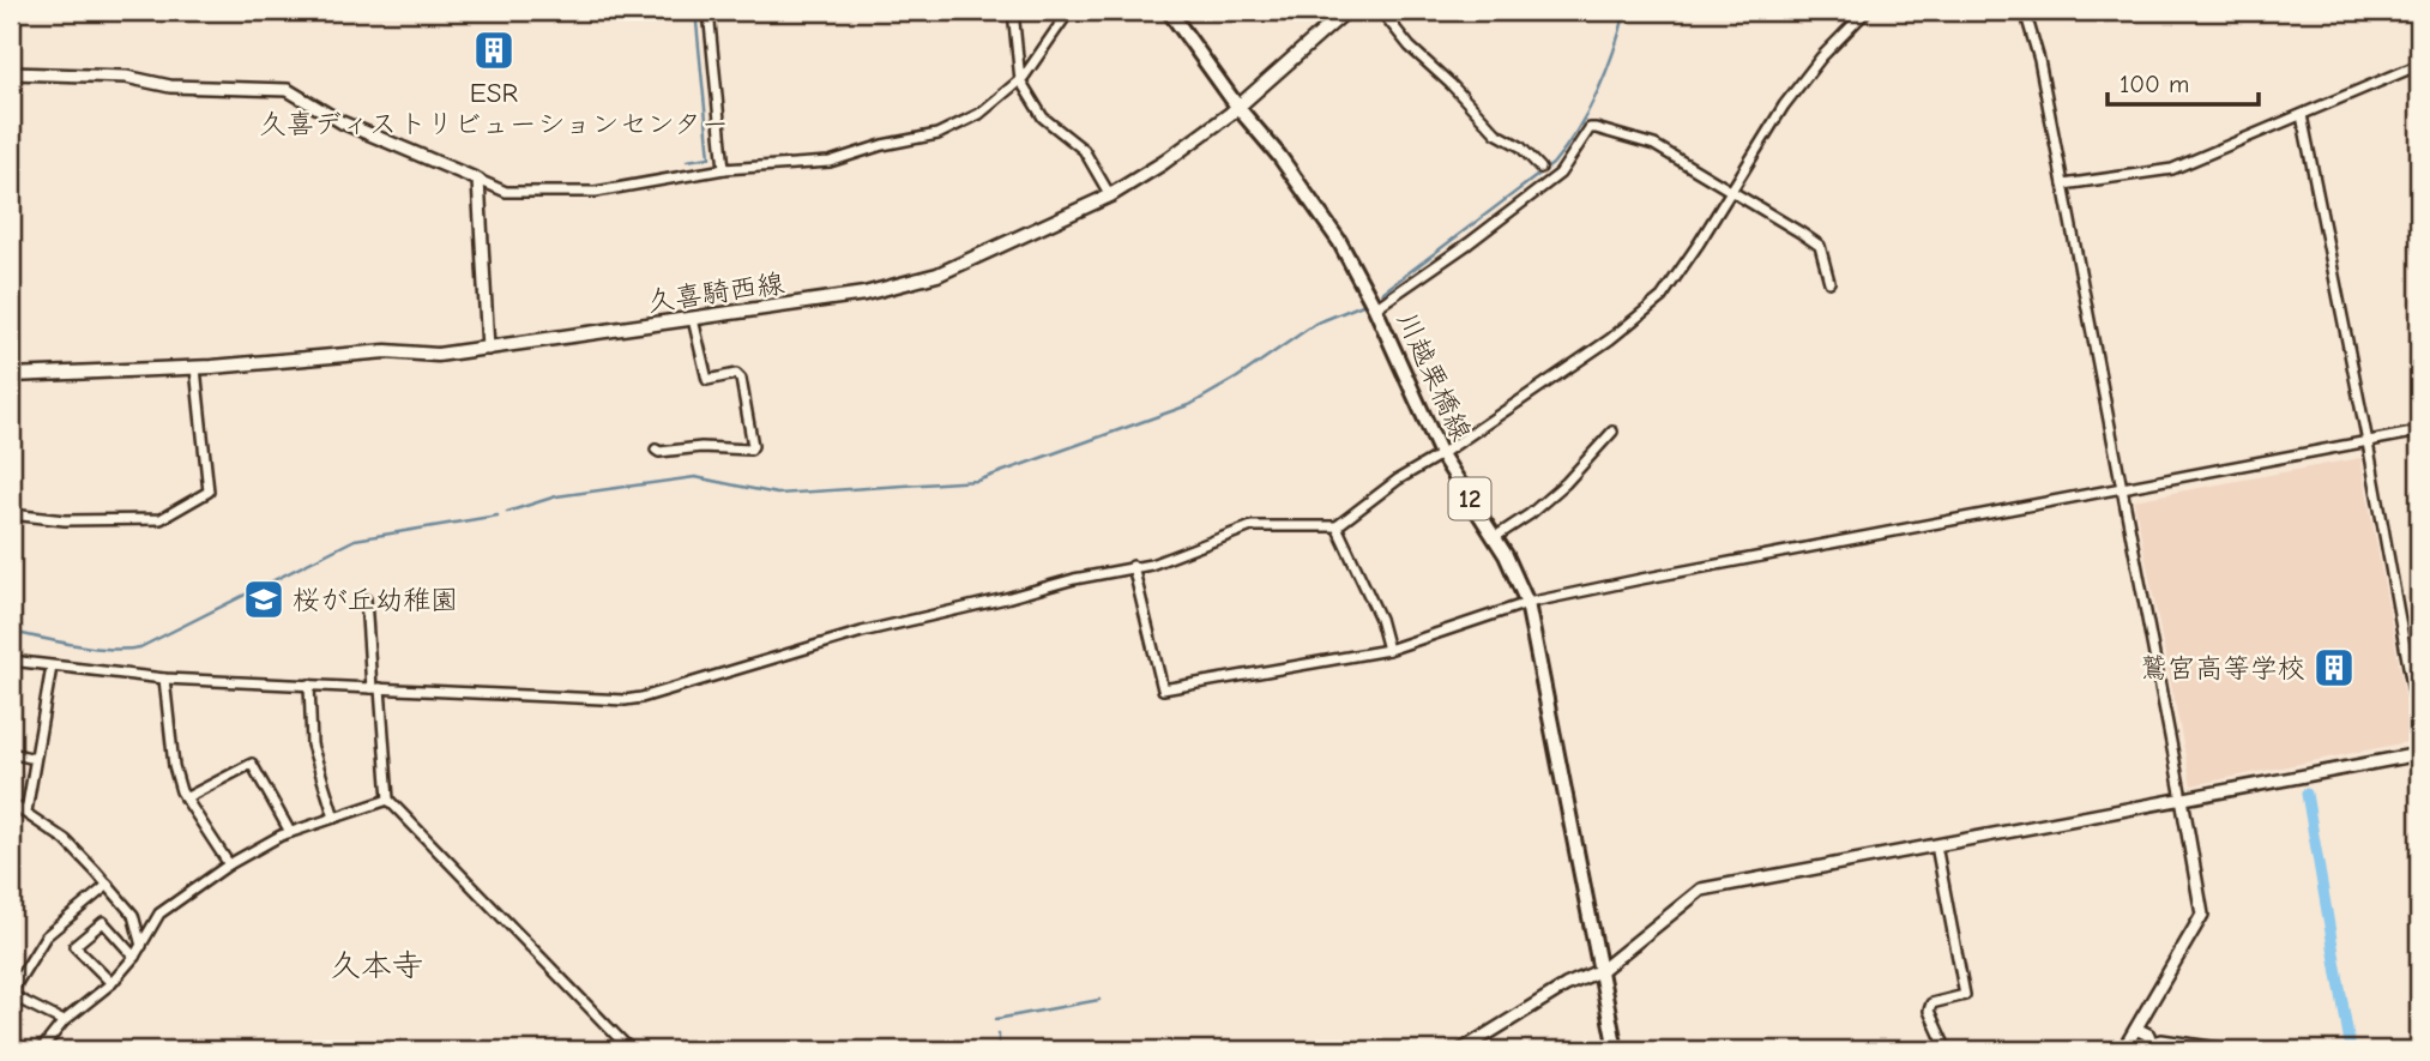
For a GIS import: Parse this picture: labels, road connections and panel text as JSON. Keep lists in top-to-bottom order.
{
  "streets": {
    "main road": ["久喜騎西線", "川越栗橋線", "12"]
  },
  "crossings": [
    ["久喜騎西線", "川越栗橋線"]
  ],
  "districts": ["久本寺"],
  "places": {
    "building": ["ESR 久喜ディストリビューションセンター", "鷲宮高等学校"],
    "school or university": ["桜が丘幼稚園"]
  },
  "scale_bar": "100 m"
}
